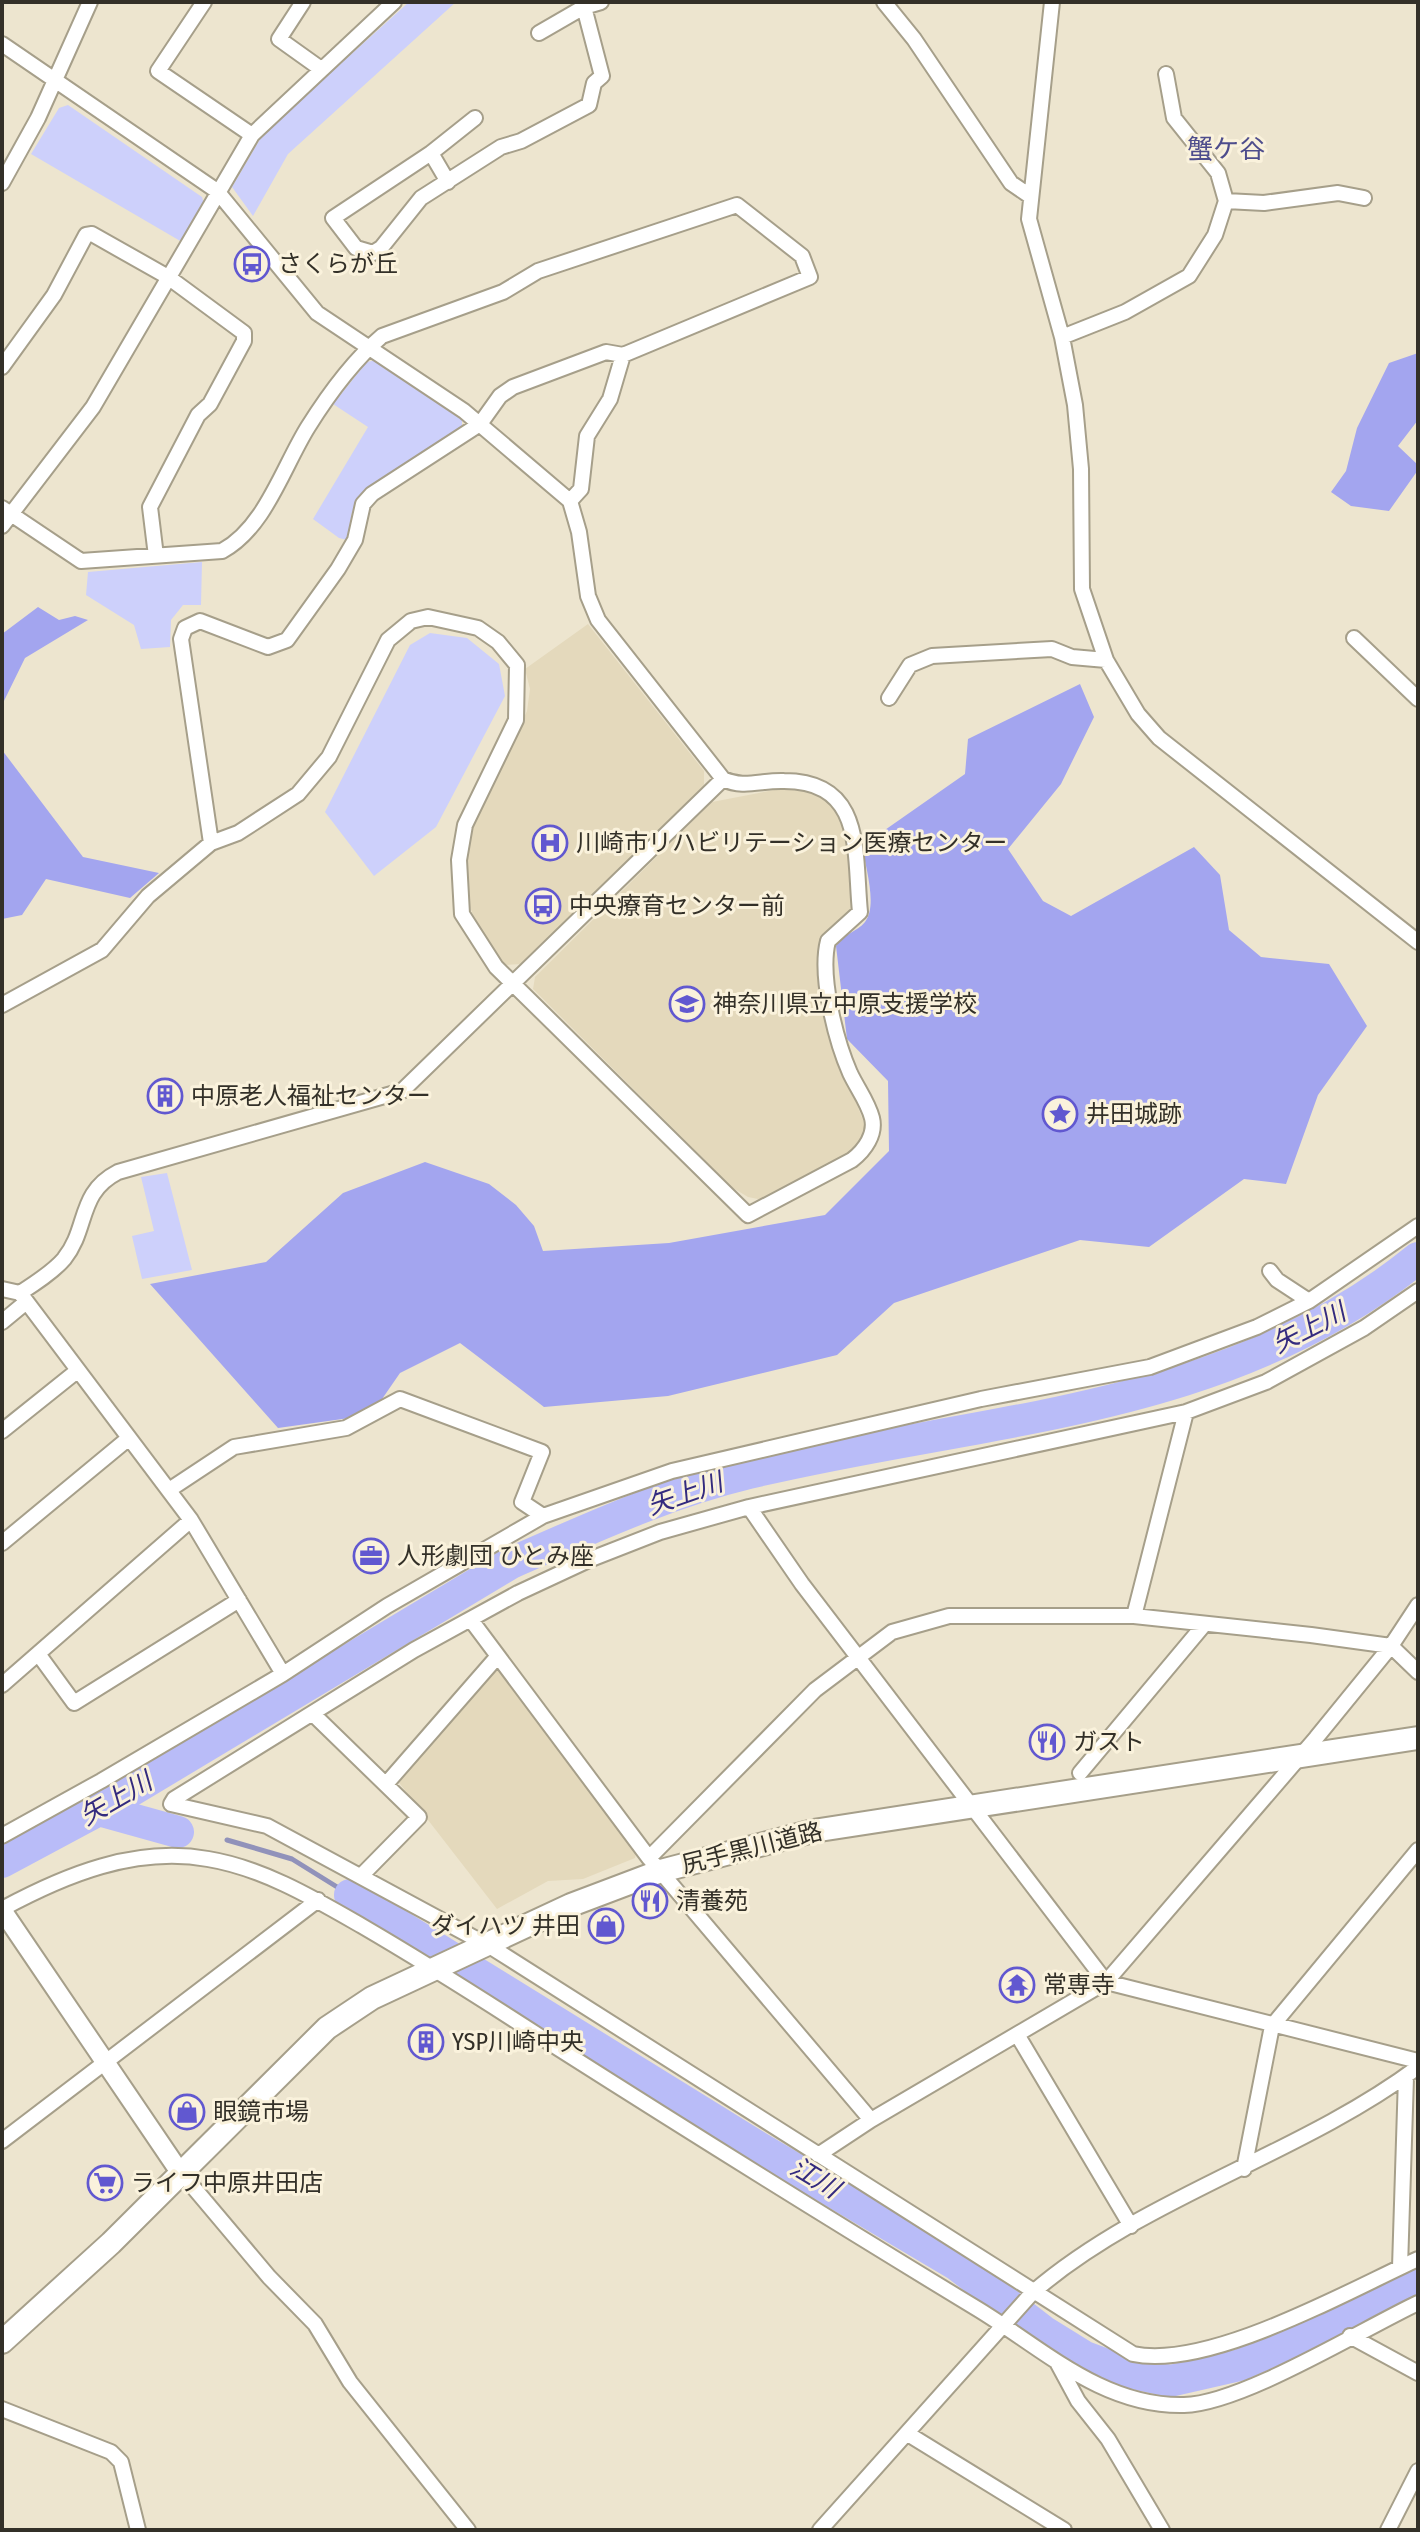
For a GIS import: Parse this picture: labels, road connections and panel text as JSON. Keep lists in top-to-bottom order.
{
  "streets": {
    "main road": ["尻手黒川道路"]
  },
  "districts": ["蟹ケ谷"],
  "water": ["矢上川", "江川"],
  "places": {
    "bus stop": ["さくらが丘", "中央療育センター前"],
    "hospital": ["川崎市リハビリテーション医療センター"],
    "school or university": ["神奈川県立中原支援学校"],
    "building": ["中原老人福祉センター", "YSP川崎中央"],
    "place": ["井田城跡"],
    "office": ["人形劇団 ひとみ座"],
    "restaurant": ["ガスト", "清養苑"],
    "shop": ["ダイハツ 井田", "眼鏡市場"],
    "temple": ["常専寺"],
    "supermarket": ["ライフ中原井田店"]
  }
}
